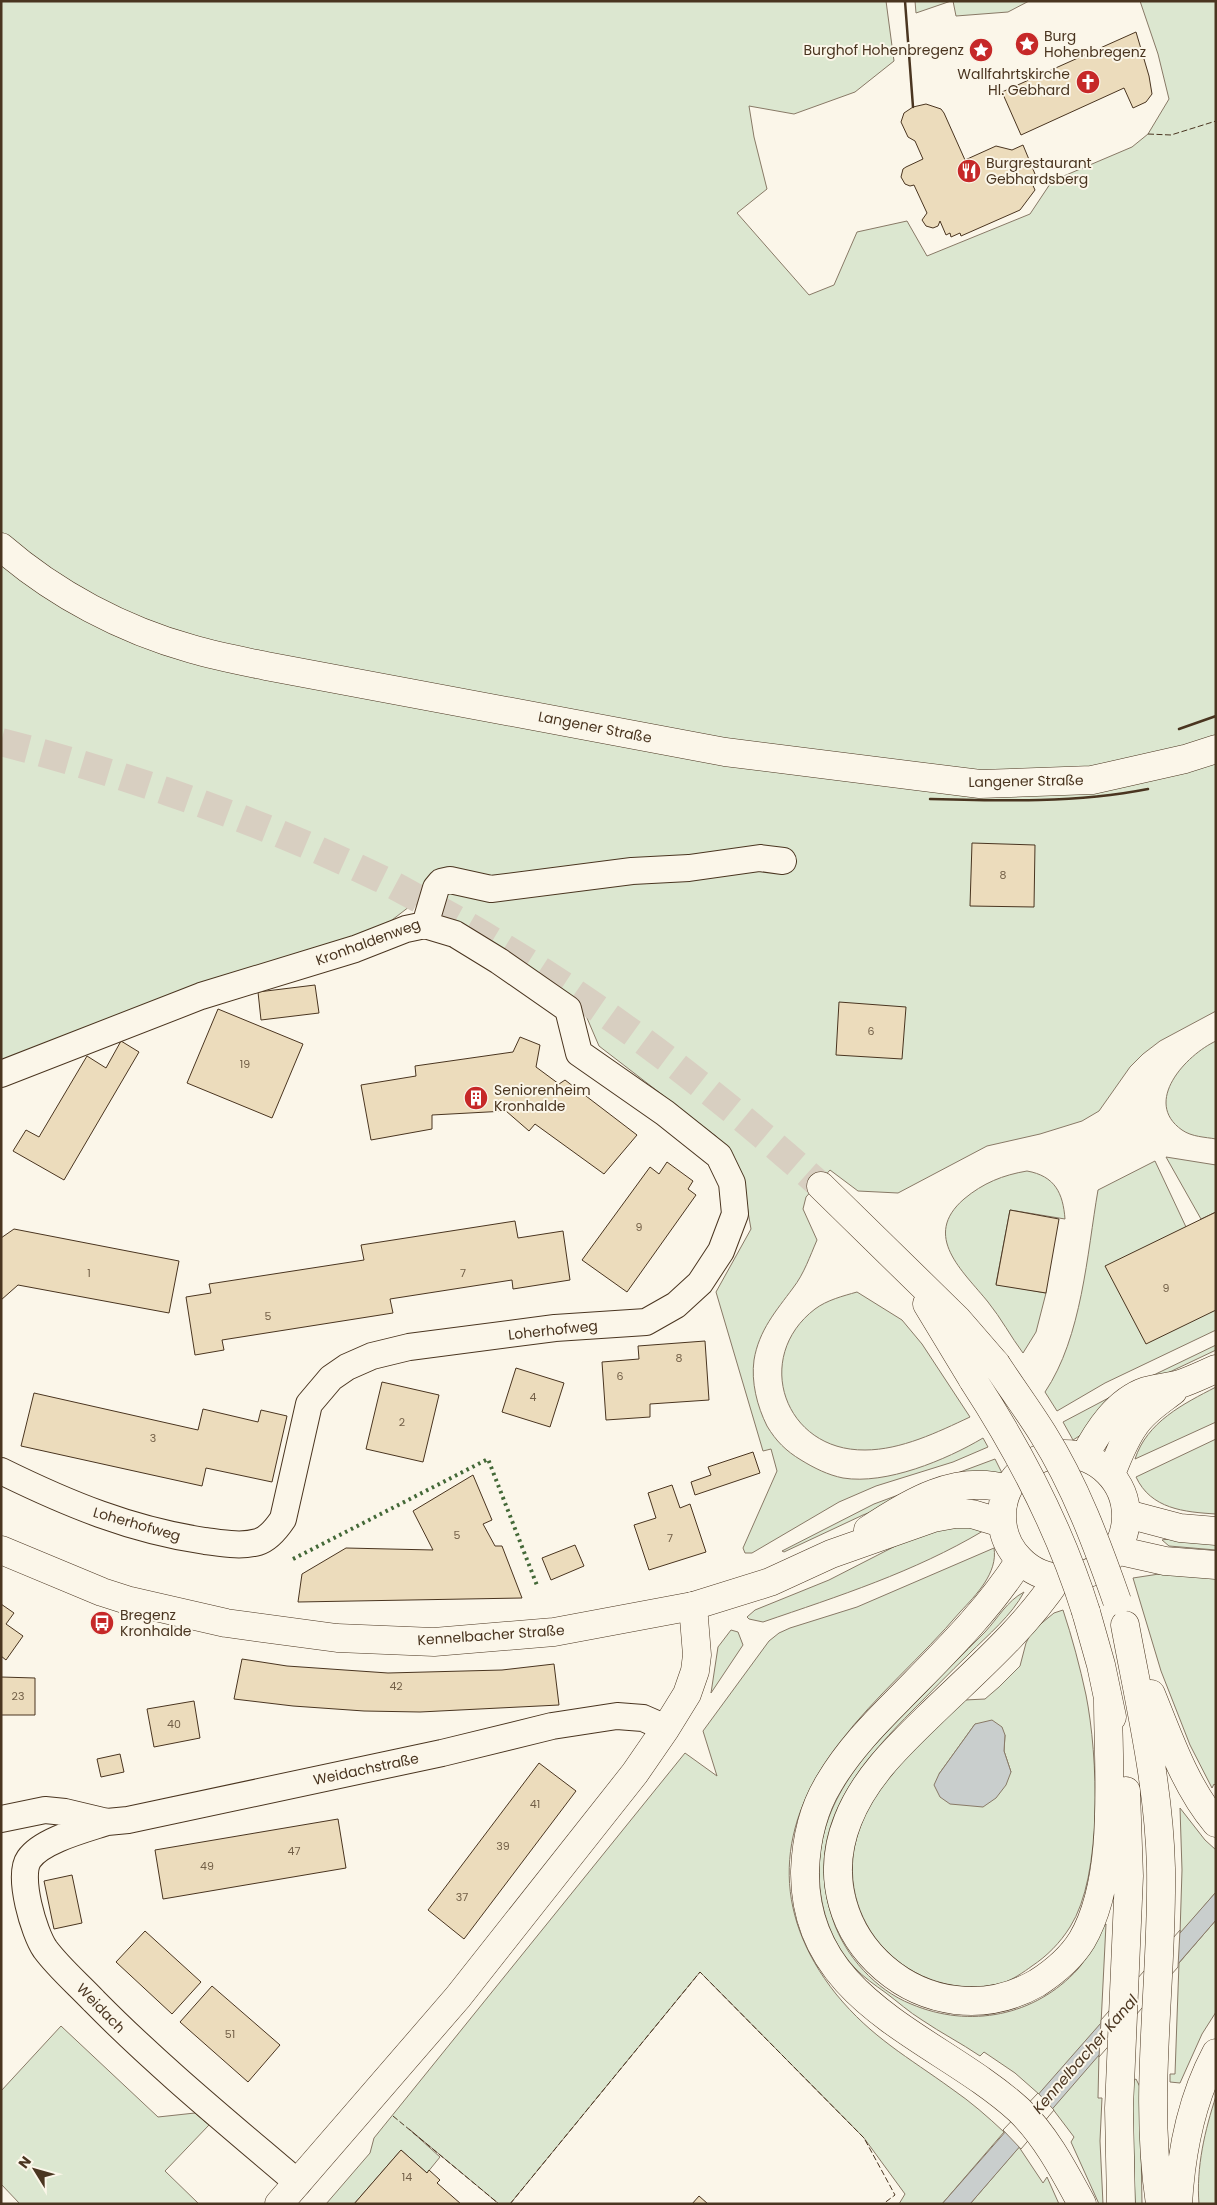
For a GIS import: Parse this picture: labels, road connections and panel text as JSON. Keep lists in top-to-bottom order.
{
  "streets": {
    "main road": ["Langener Straße", "Kennelbacher Straße"],
    "street": [
      "Kronhaldenweg",
      "Loherhofweg",
      "Weidachstraße",
      "Weidach"
    ]
  },
  "crossings": [
    ["Kronhaldenweg", "Loherhofweg"],
    ["Weidachstraße", "Weidach"]
  ],
  "water": ["Kennelbacher Kanal"],
  "places": {
    "place": ["Burg Hohenbregenz", "Burghof Hohenbregenz"],
    "church": ["Wallfahrtskirche Hl. Gebhard"],
    "restaurant": ["Burgrestaurant Gebhardsberg"],
    "building": ["Seniorenheim Kronhalde"],
    "bus stop": ["Bregenz Kronhalde"]
  },
  "house_numbers": [
    "8",
    "6",
    "19",
    "9",
    "1",
    "7",
    "9",
    "5",
    "8",
    "6",
    "4",
    "2",
    "3",
    "5",
    "7",
    "42",
    "23",
    "40",
    "41",
    "39",
    "47",
    "49",
    "37",
    "51",
    "14"
  ],
  "north": "top left"
}
